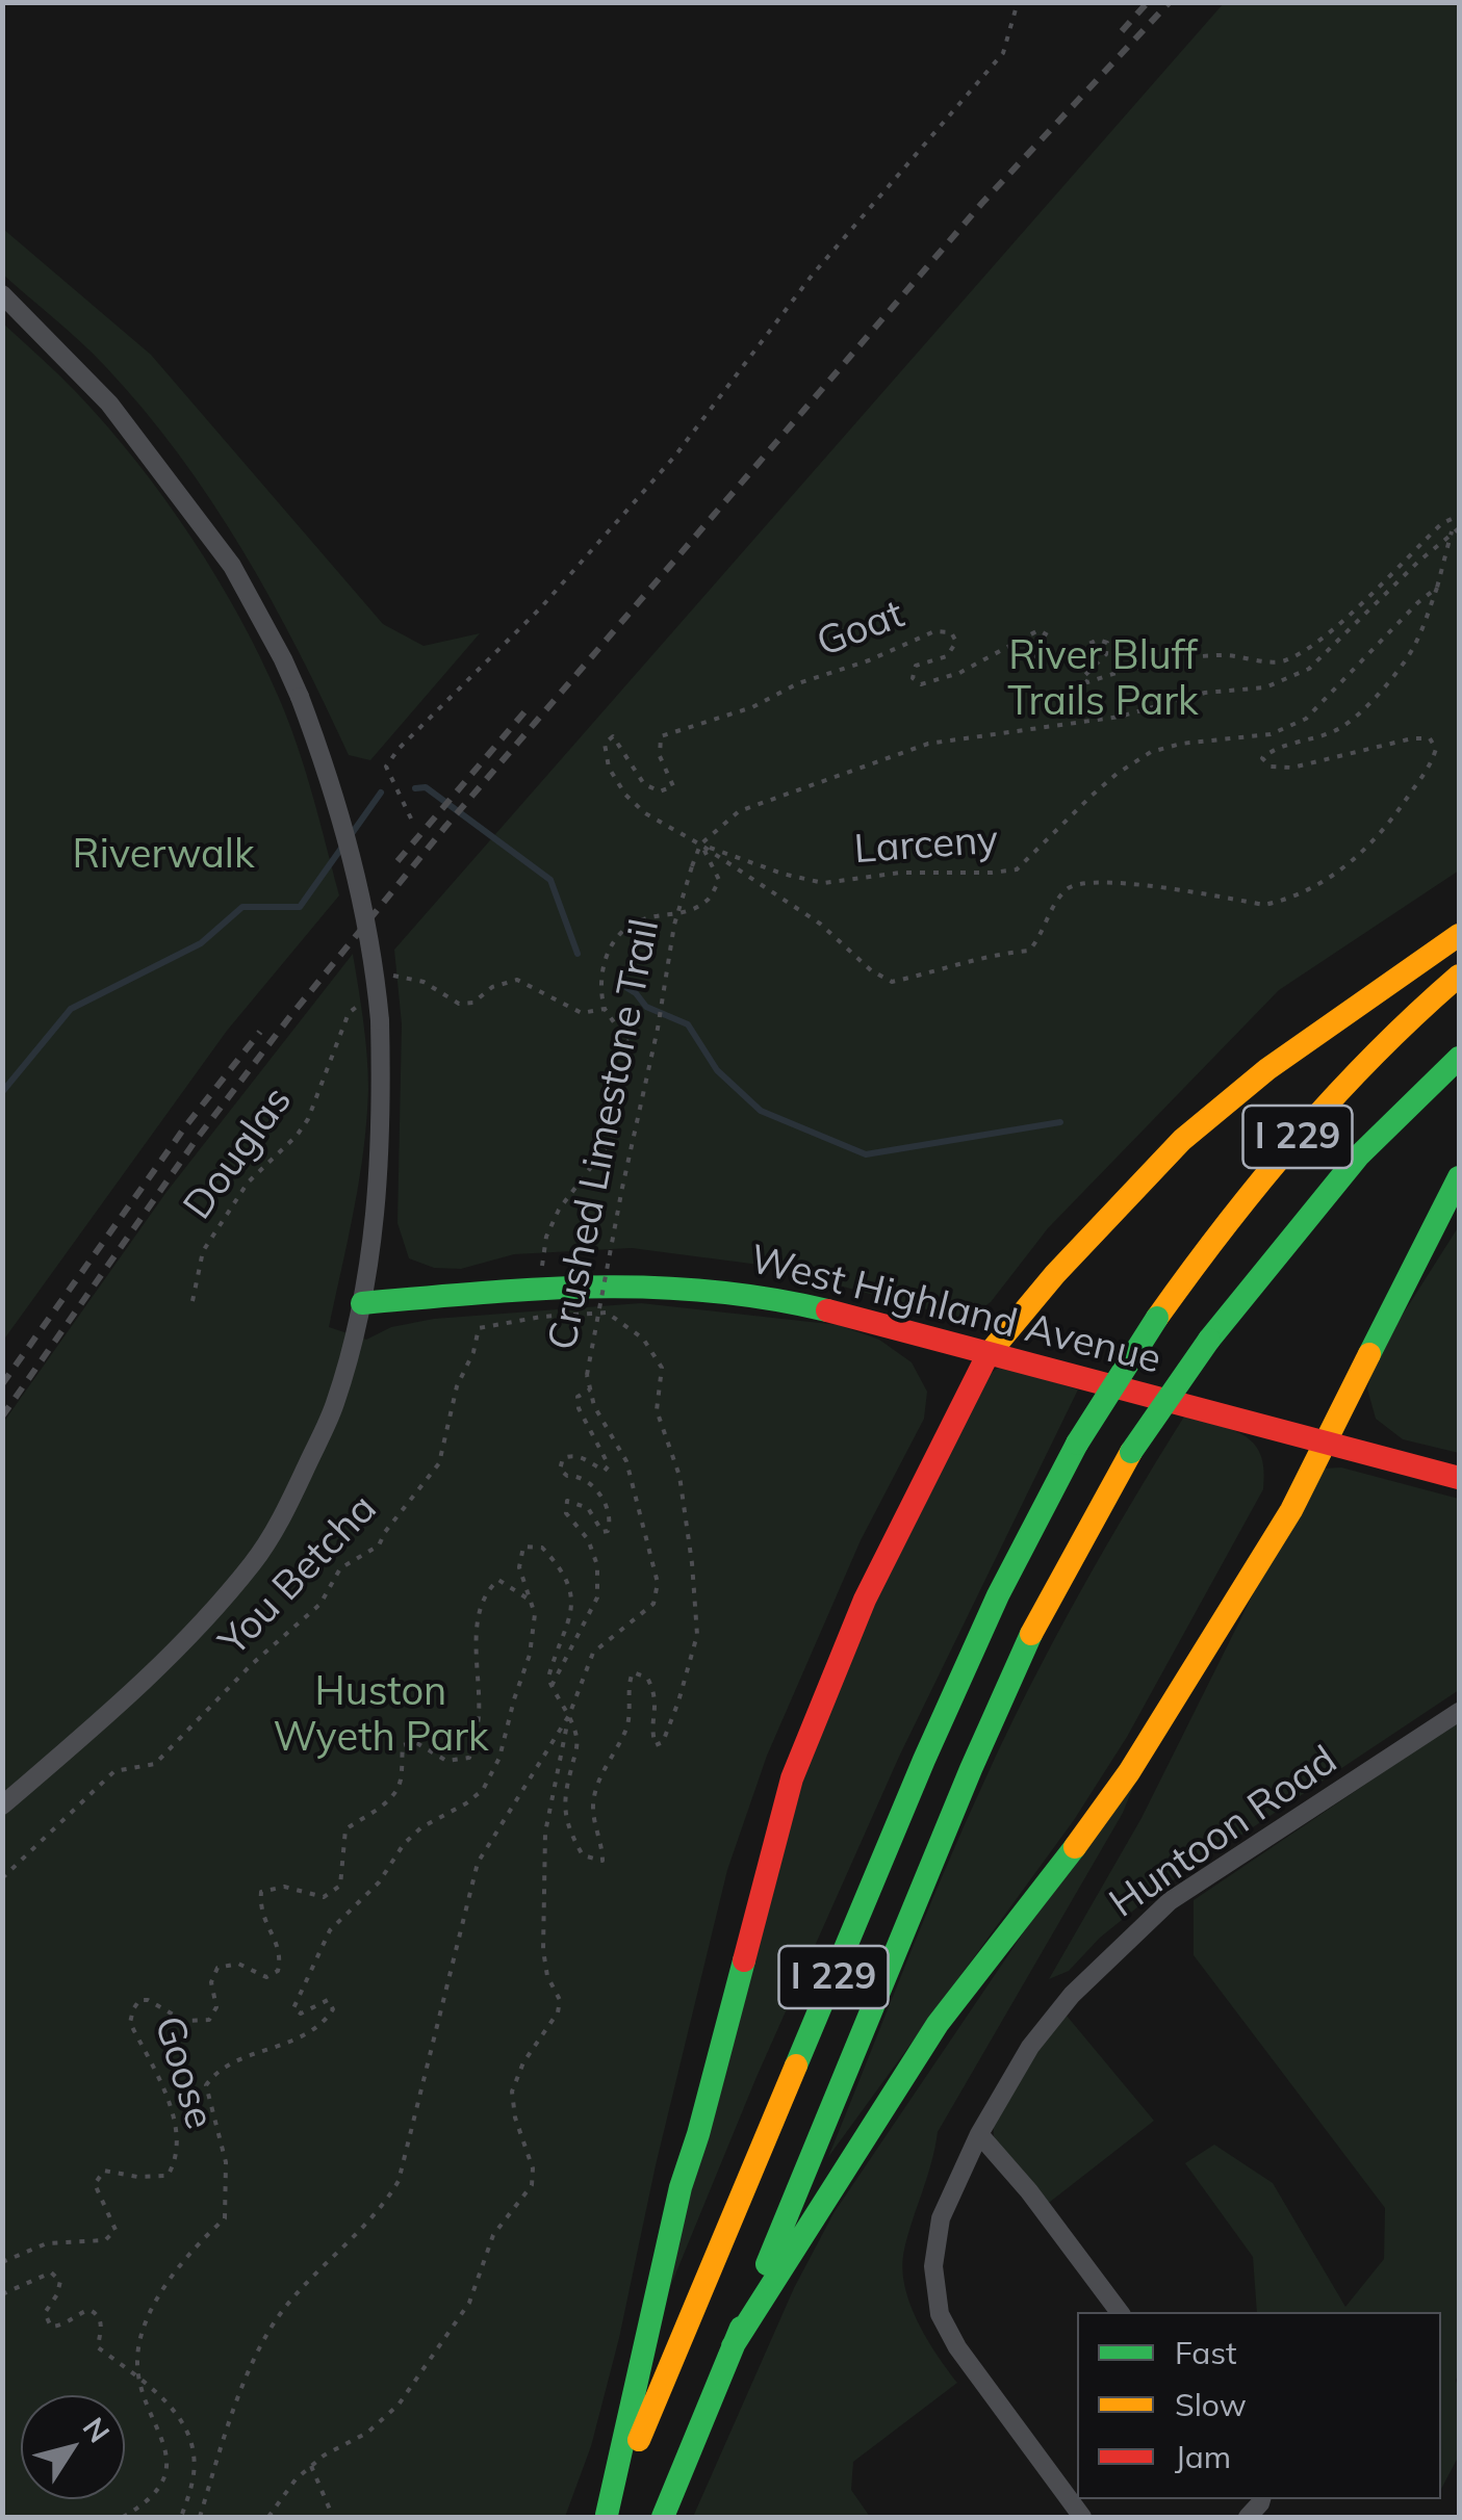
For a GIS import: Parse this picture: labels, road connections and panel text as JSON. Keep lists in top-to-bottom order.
{
  "streets": {
    "main road": ["I 229", "West Highland Avenue"],
    "street": ["Huntoon Road"],
    "path": [
      "Goat",
      "Larceny",
      "Crushed Limestone Trail",
      "Douglas",
      "You Betcha",
      "Goose"
    ]
  },
  "crossings": [
    ["Goat", "Larceny"],
    ["Goat", "Crushed Limestone Trail"],
    ["Larceny", "Crushed Limestone Trail"],
    ["Crushed Limestone Trail", "You Betcha"]
  ],
  "parks": ["River Bluff Trails Park", "Riverwalk", "Huston Wyeth Park"],
  "legend": ["Fast", "Slow", "Jam"],
  "north": "top right"
}
